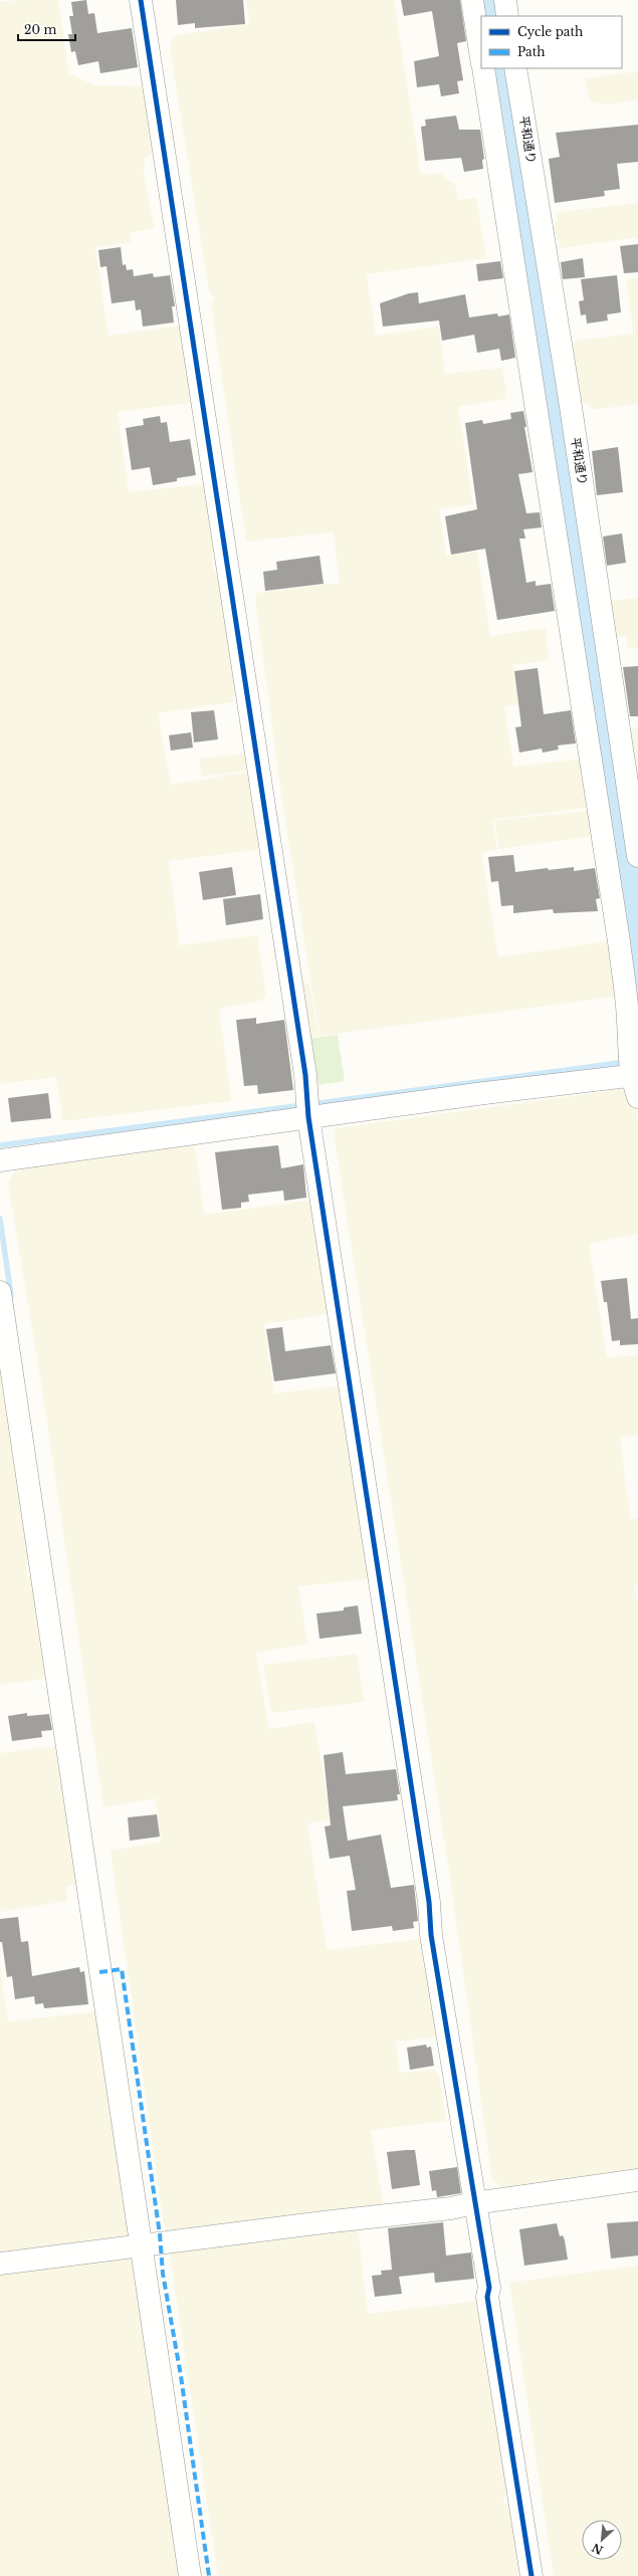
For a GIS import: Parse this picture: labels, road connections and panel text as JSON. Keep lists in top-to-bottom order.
{
  "streets": {
    "street": ["平和通り"]
  },
  "legend": ["Cycle path", "Path"],
  "scale_bar": "20 m",
  "north": "bottom left"
}
